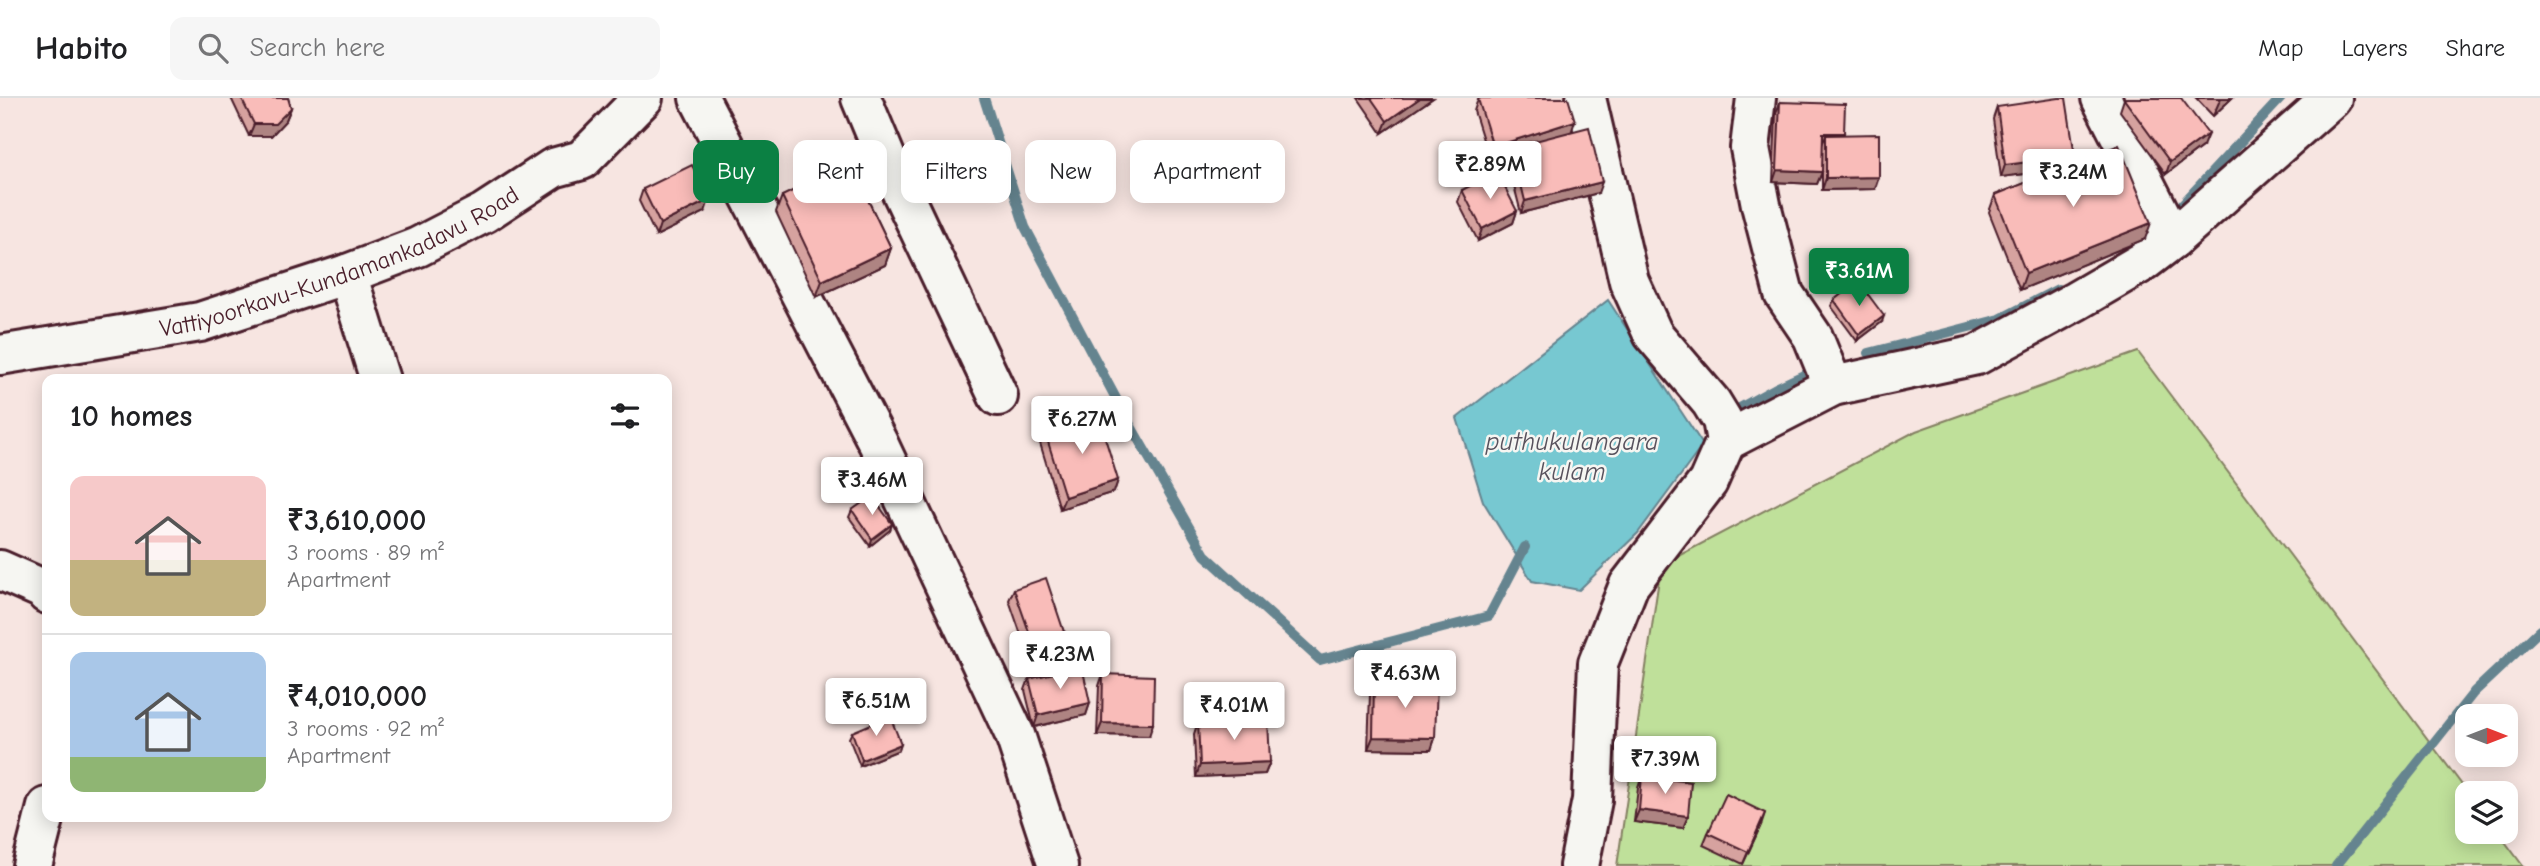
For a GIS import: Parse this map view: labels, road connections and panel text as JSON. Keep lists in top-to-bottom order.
{
  "streets": {
    "street": ["Vattiyoorkavu-Kundamankadavu Road"]
  },
  "water": ["puthukulangara kulam"],
  "north": "right",
  "page": {
    "header": "Habito",
    "search": "Search here",
    "nav": ["Map", "Layers", "Share"],
    "chip": [
      "Buy",
      "Rent",
      "Filters",
      "New",
      "Apartment"
    ],
    "price": [
      "₹2.89M",
      "₹3.24M",
      "₹3.61M",
      "₹6.27M",
      "₹3.46M",
      "₹4.23M",
      "₹4.63M",
      "₹6.51M",
      "₹4.01M",
      "₹7.39M"
    ],
    "heading": "10 homes",
    "list": [
      {
        "name": "₹3,610,000",
        "note": "3 rooms · 89 m² · Apartment"
      },
      {
        "name": "₹4,010,000",
        "note": "3 rooms · 92 m² · Apartment"
      }
    ]
  }
}
